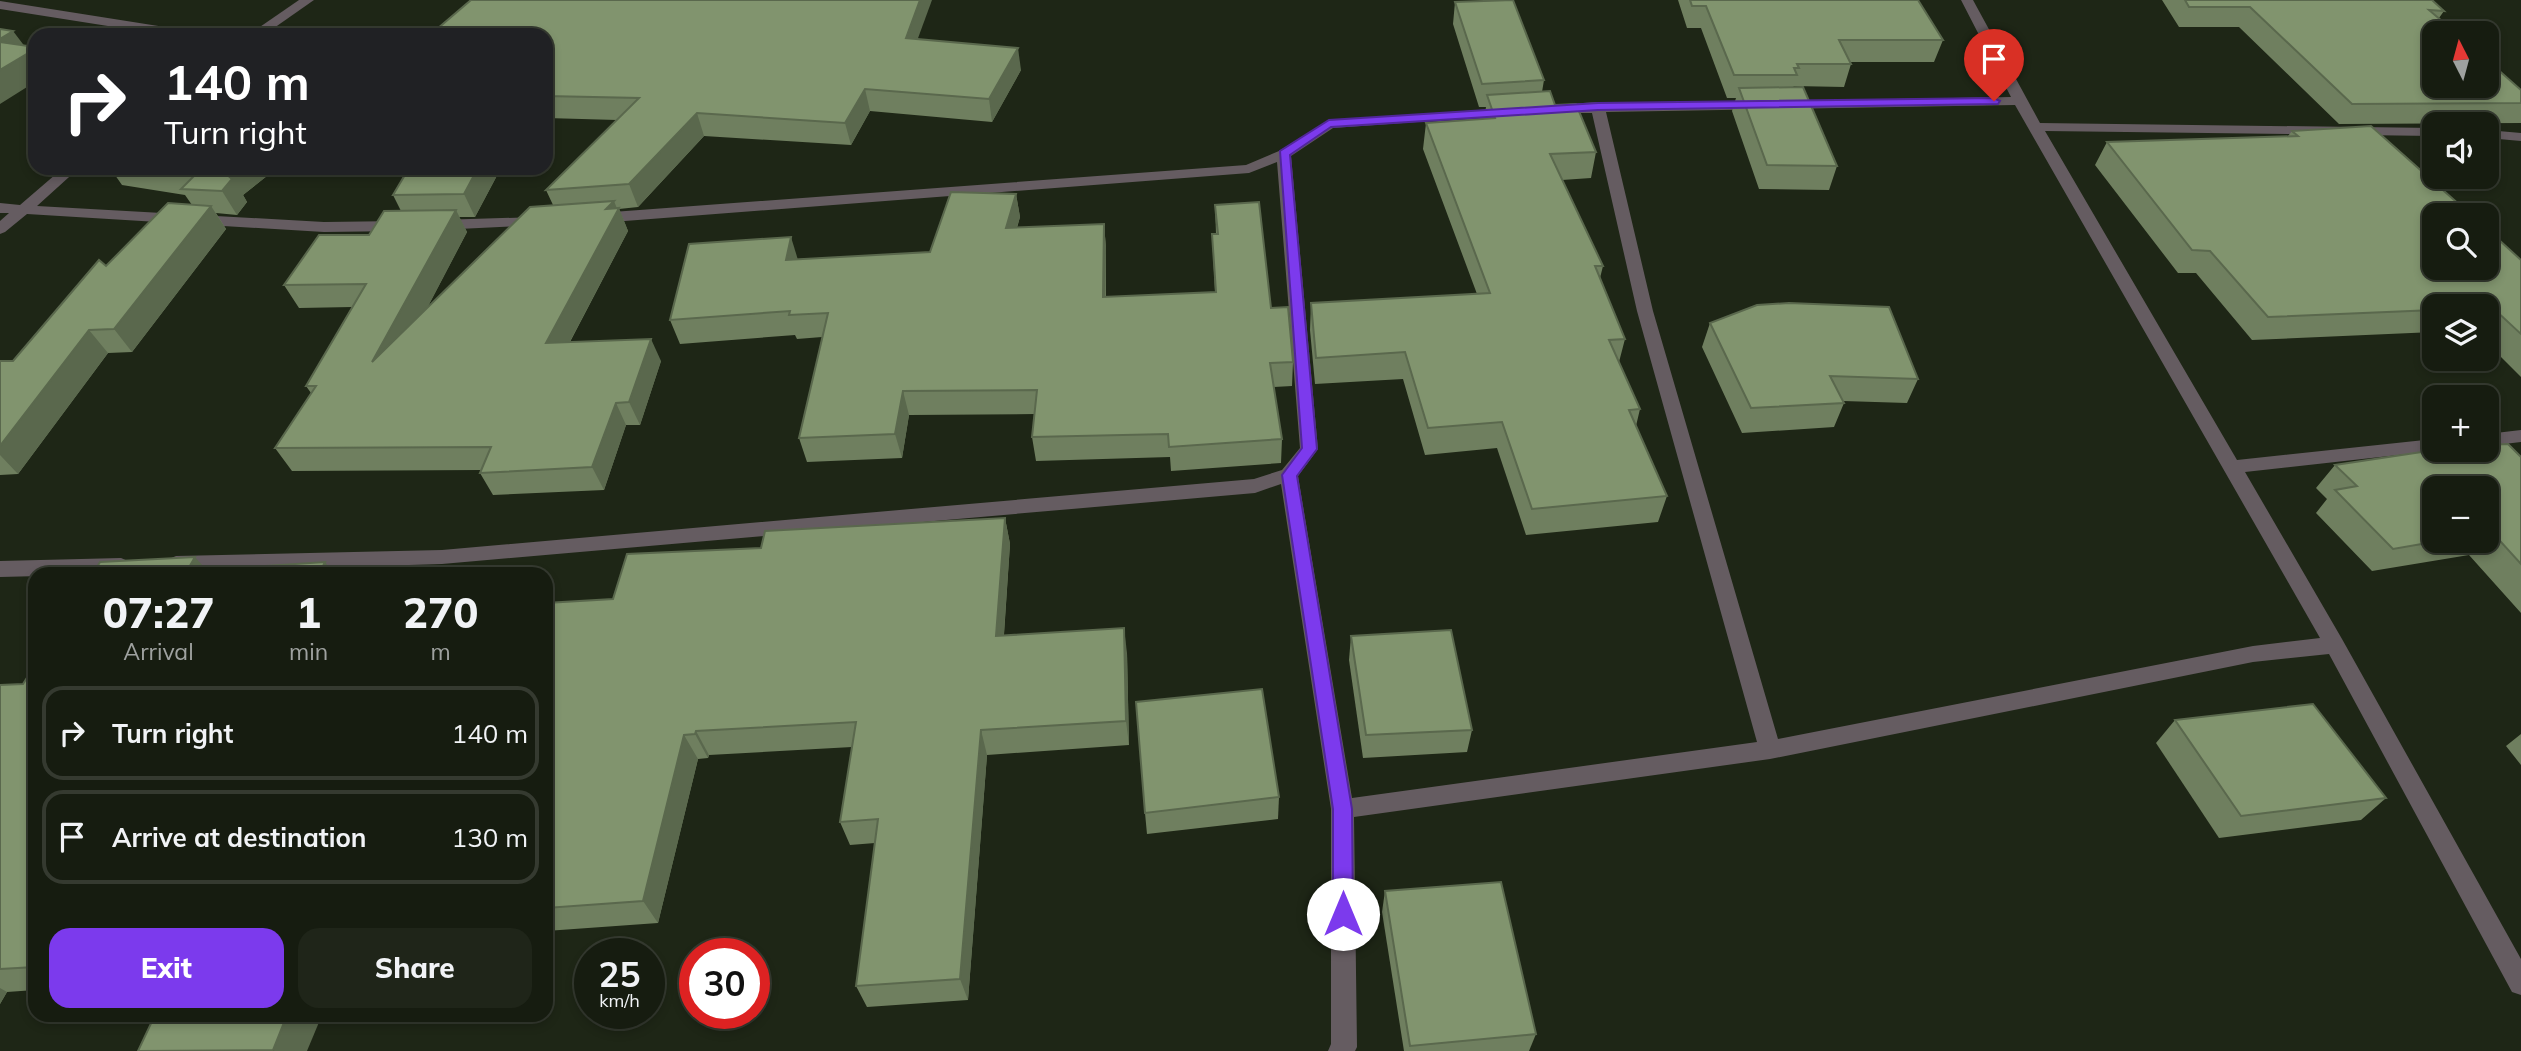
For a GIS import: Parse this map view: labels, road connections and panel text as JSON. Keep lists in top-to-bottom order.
{
  "north": "top",
  "page": {
    "map_buttons": ["+", "−"],
    "turn": ["140 m", "Turn right"],
    "eta": [
      "07:27",
      "Arrival",
      "1",
      "min",
      "270",
      "m"
    ],
    "list": [
      {
        "name": "Turn right",
        "value": "140 m"
      },
      {
        "name": "Arrive at destination",
        "value": "130 m"
      }
    ],
    "buttons": ["Exit", "Share"],
    "speed": "25 km/h",
    "limit": "30"
  }
}
